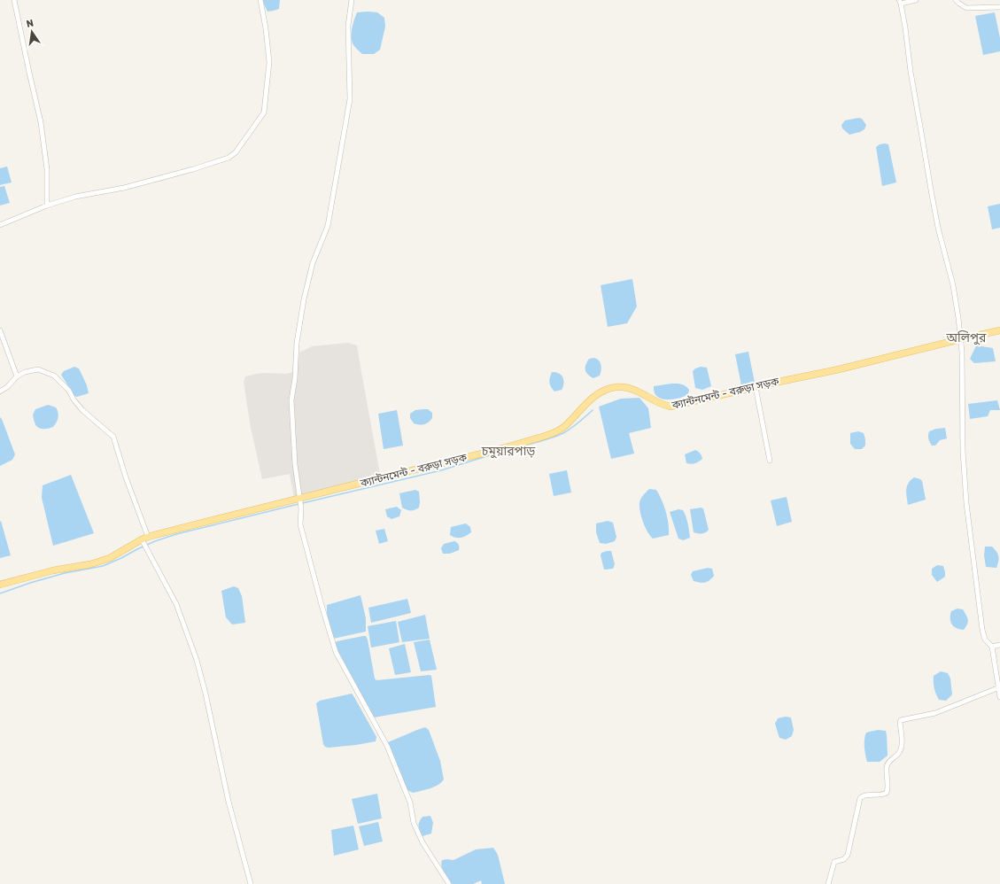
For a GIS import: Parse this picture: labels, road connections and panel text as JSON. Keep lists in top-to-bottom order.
{
  "streets": {
    "main road": ["ক্যান্টনমেন্ট - বরুড়া সড়ক"]
  },
  "districts": ["অলিপুর", "চমুয়ারপাড়"],
  "north": "top"
}
